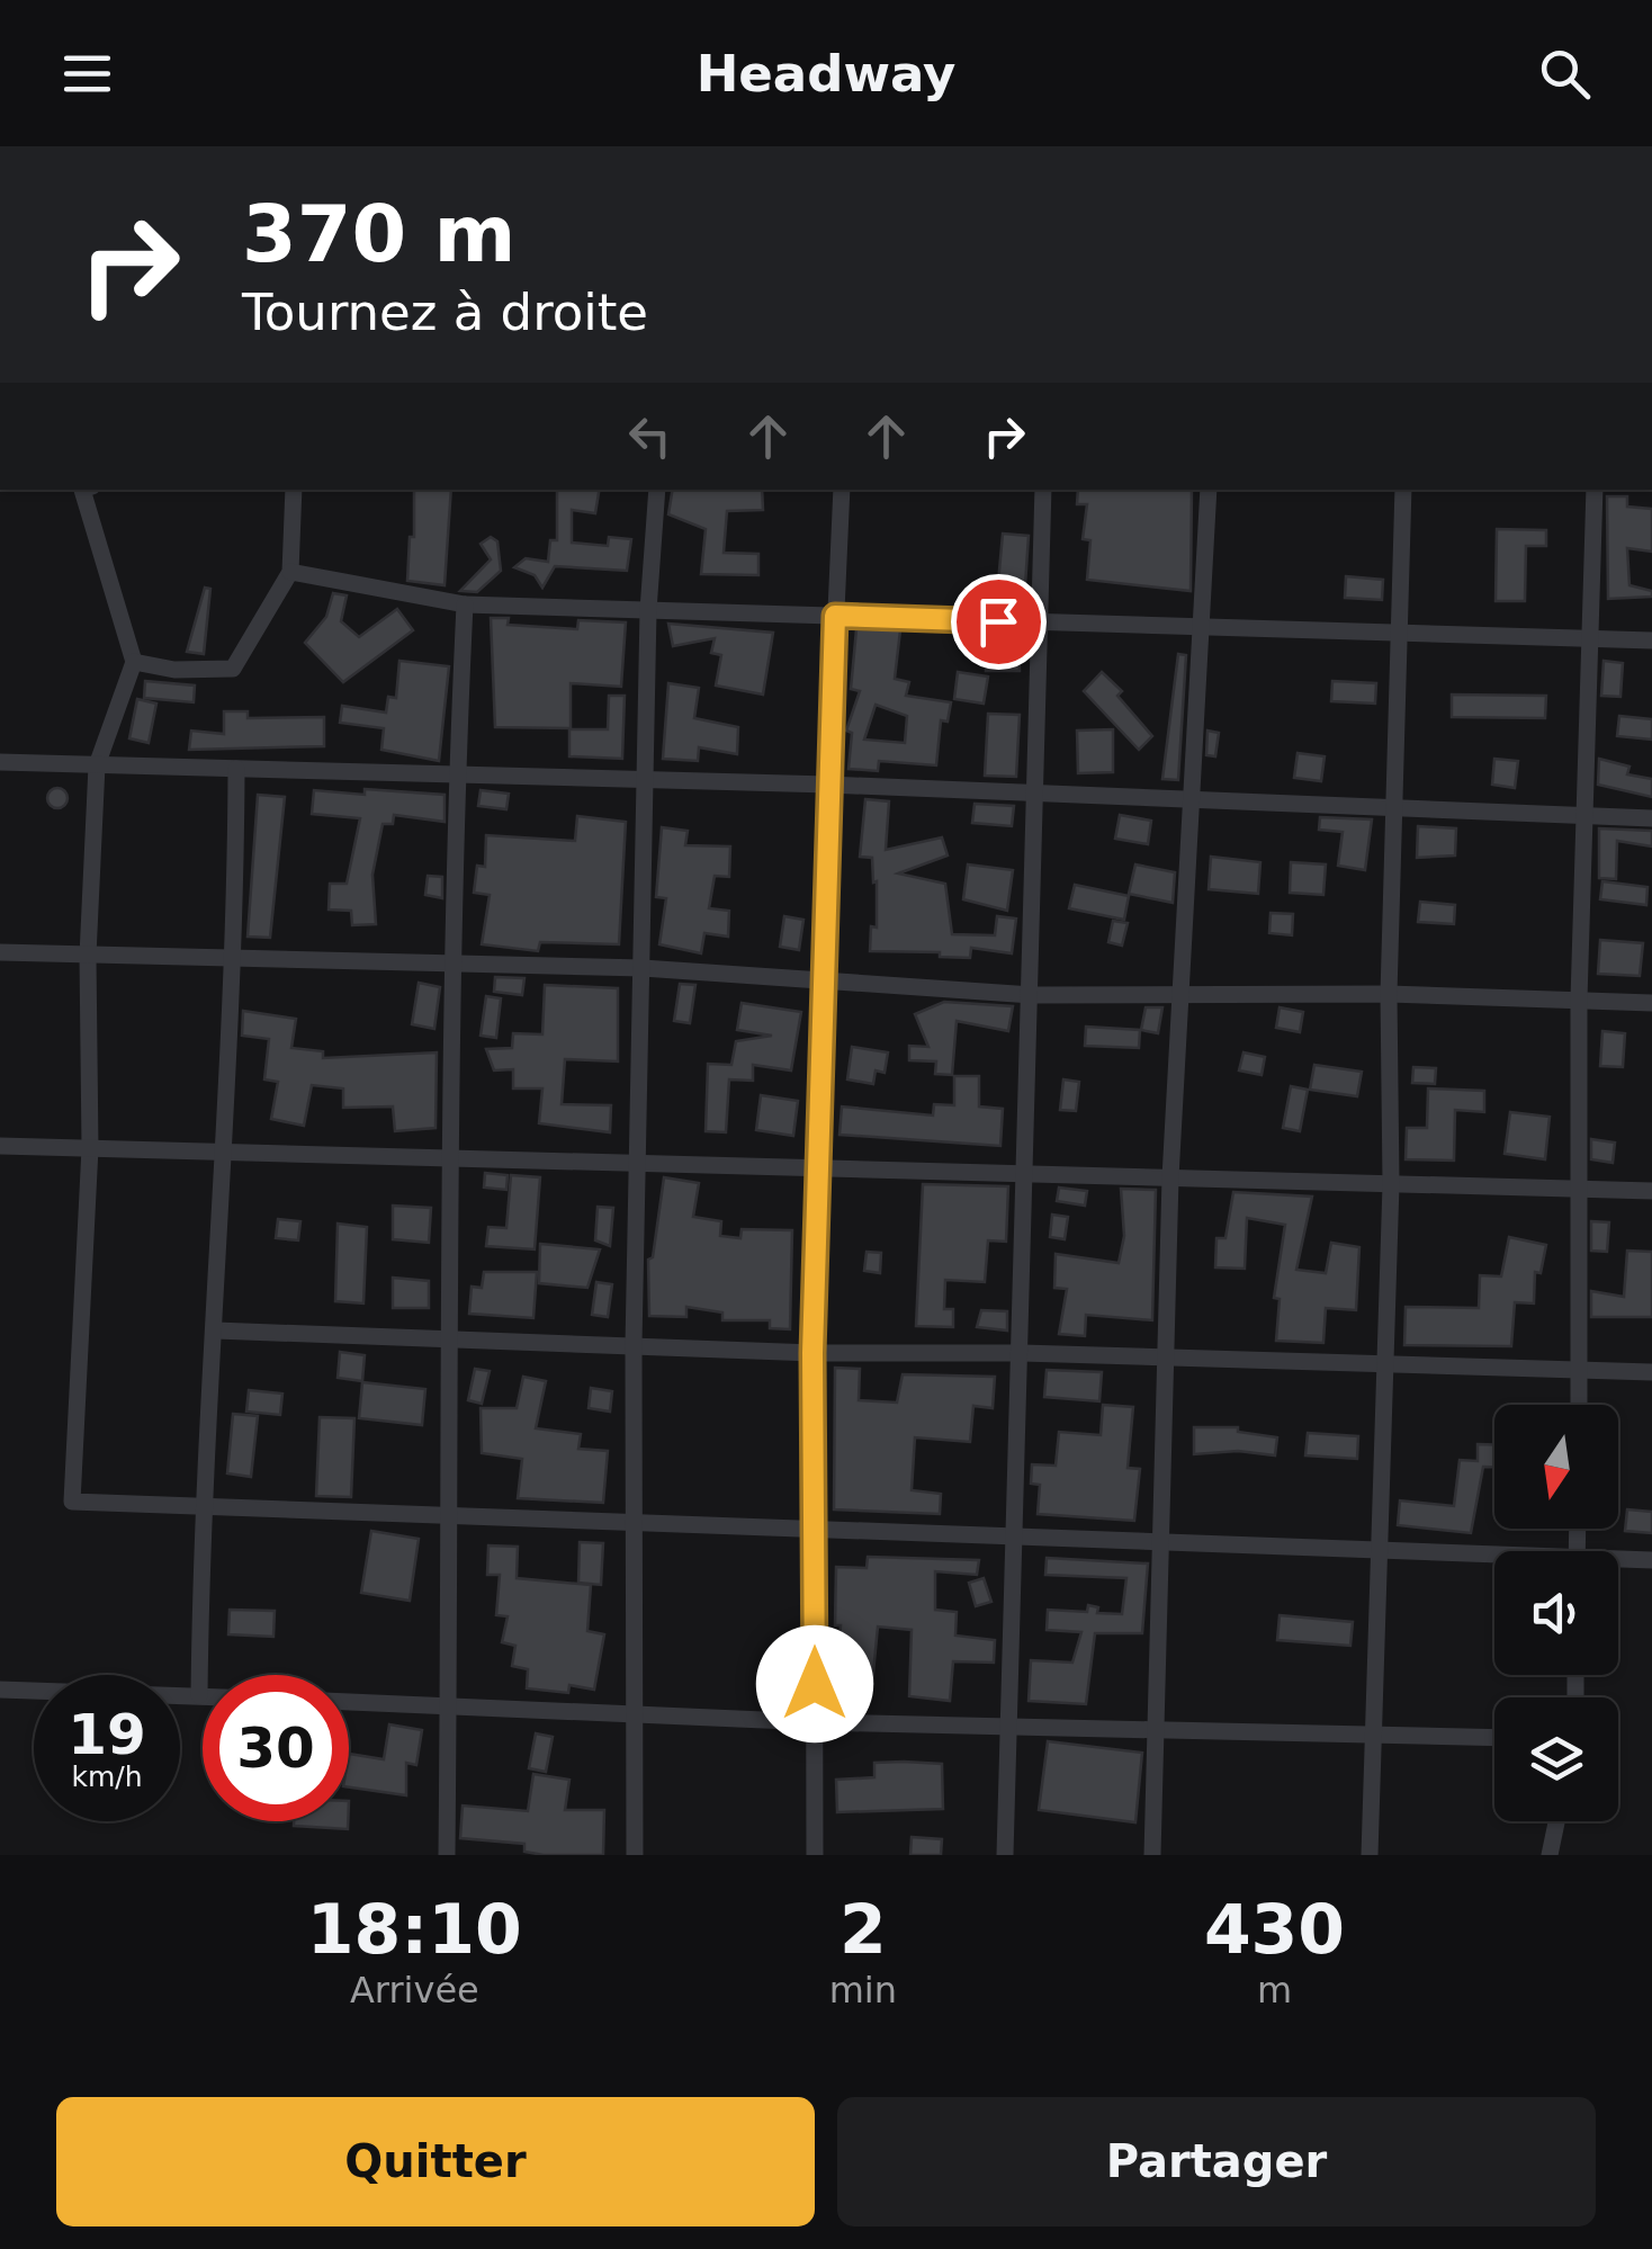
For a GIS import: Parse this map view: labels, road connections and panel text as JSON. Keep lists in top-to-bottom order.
{
  "north": "bottom",
  "page": {
    "header": "Headway",
    "turn": ["370 m", "Tournez à droite"],
    "speed": "19 km/h",
    "limit": "30",
    "eta": [
      "18:10",
      "Arrivée",
      "2",
      "min",
      "430",
      "m"
    ],
    "buttons": ["Quitter", "Partager"]
  }
}
